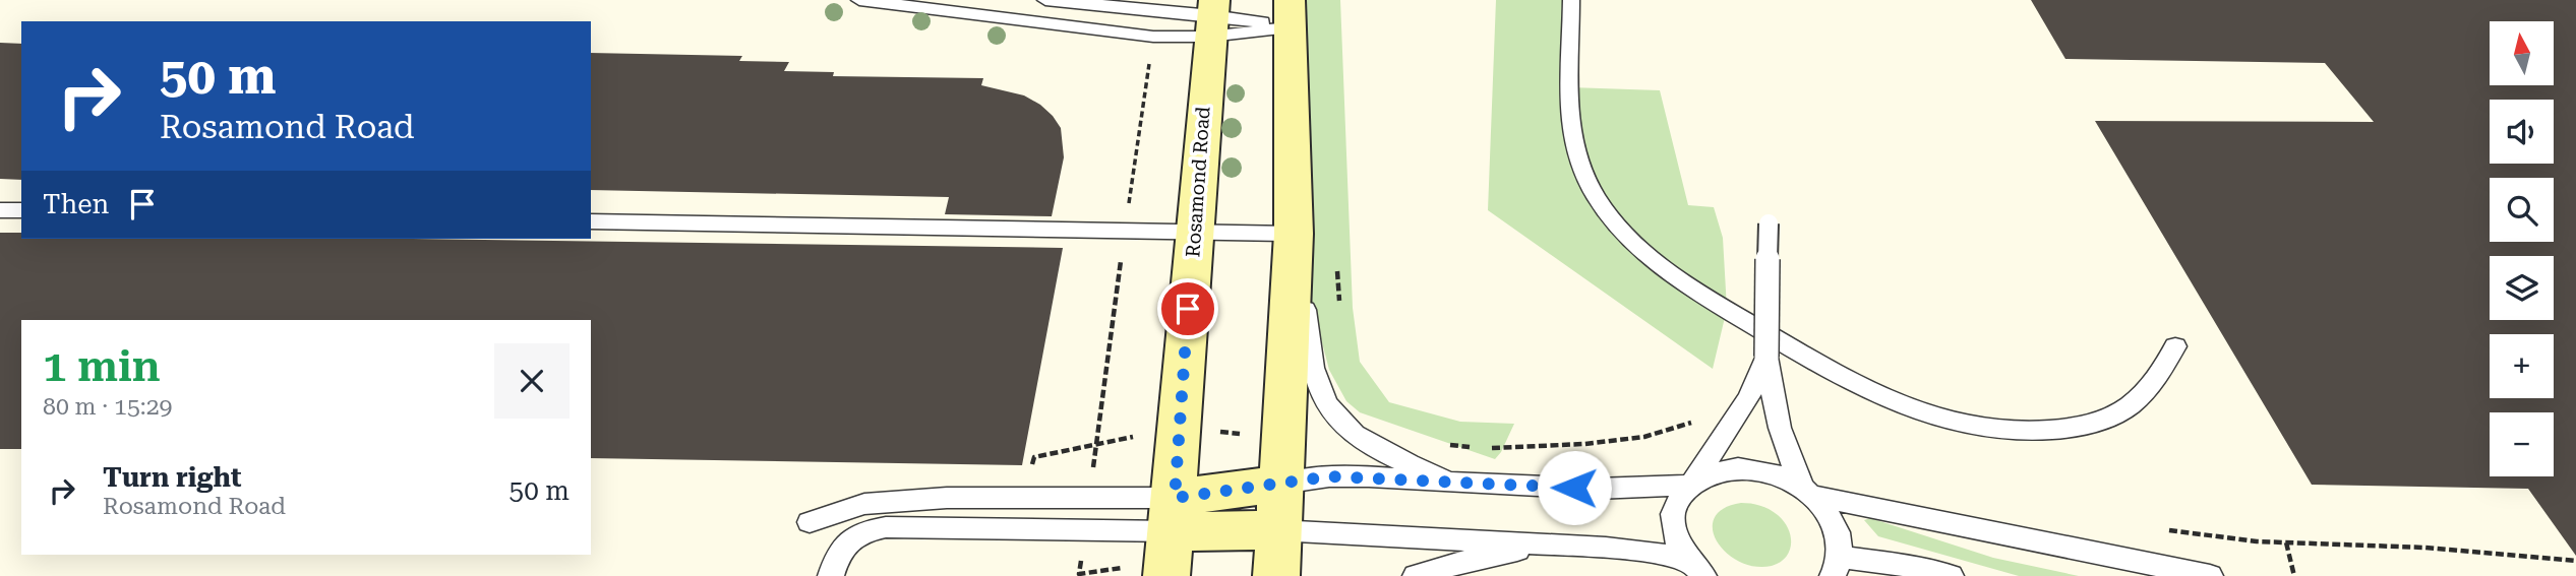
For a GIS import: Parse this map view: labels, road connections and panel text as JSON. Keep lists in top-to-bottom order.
{
  "streets": {
    "street": ["Rosamond Road"]
  },
  "north": "top",
  "page": {
    "map_buttons": ["+", "−"],
    "turn": ["50 m", "Rosamond Road"],
    "then": "Then",
    "heading": ["1 min", "80 m · 15:29"],
    "list": [
      {
        "name": "Turn right",
        "note": "Rosamond Road",
        "value": "50 m"
      }
    ]
  }
}
